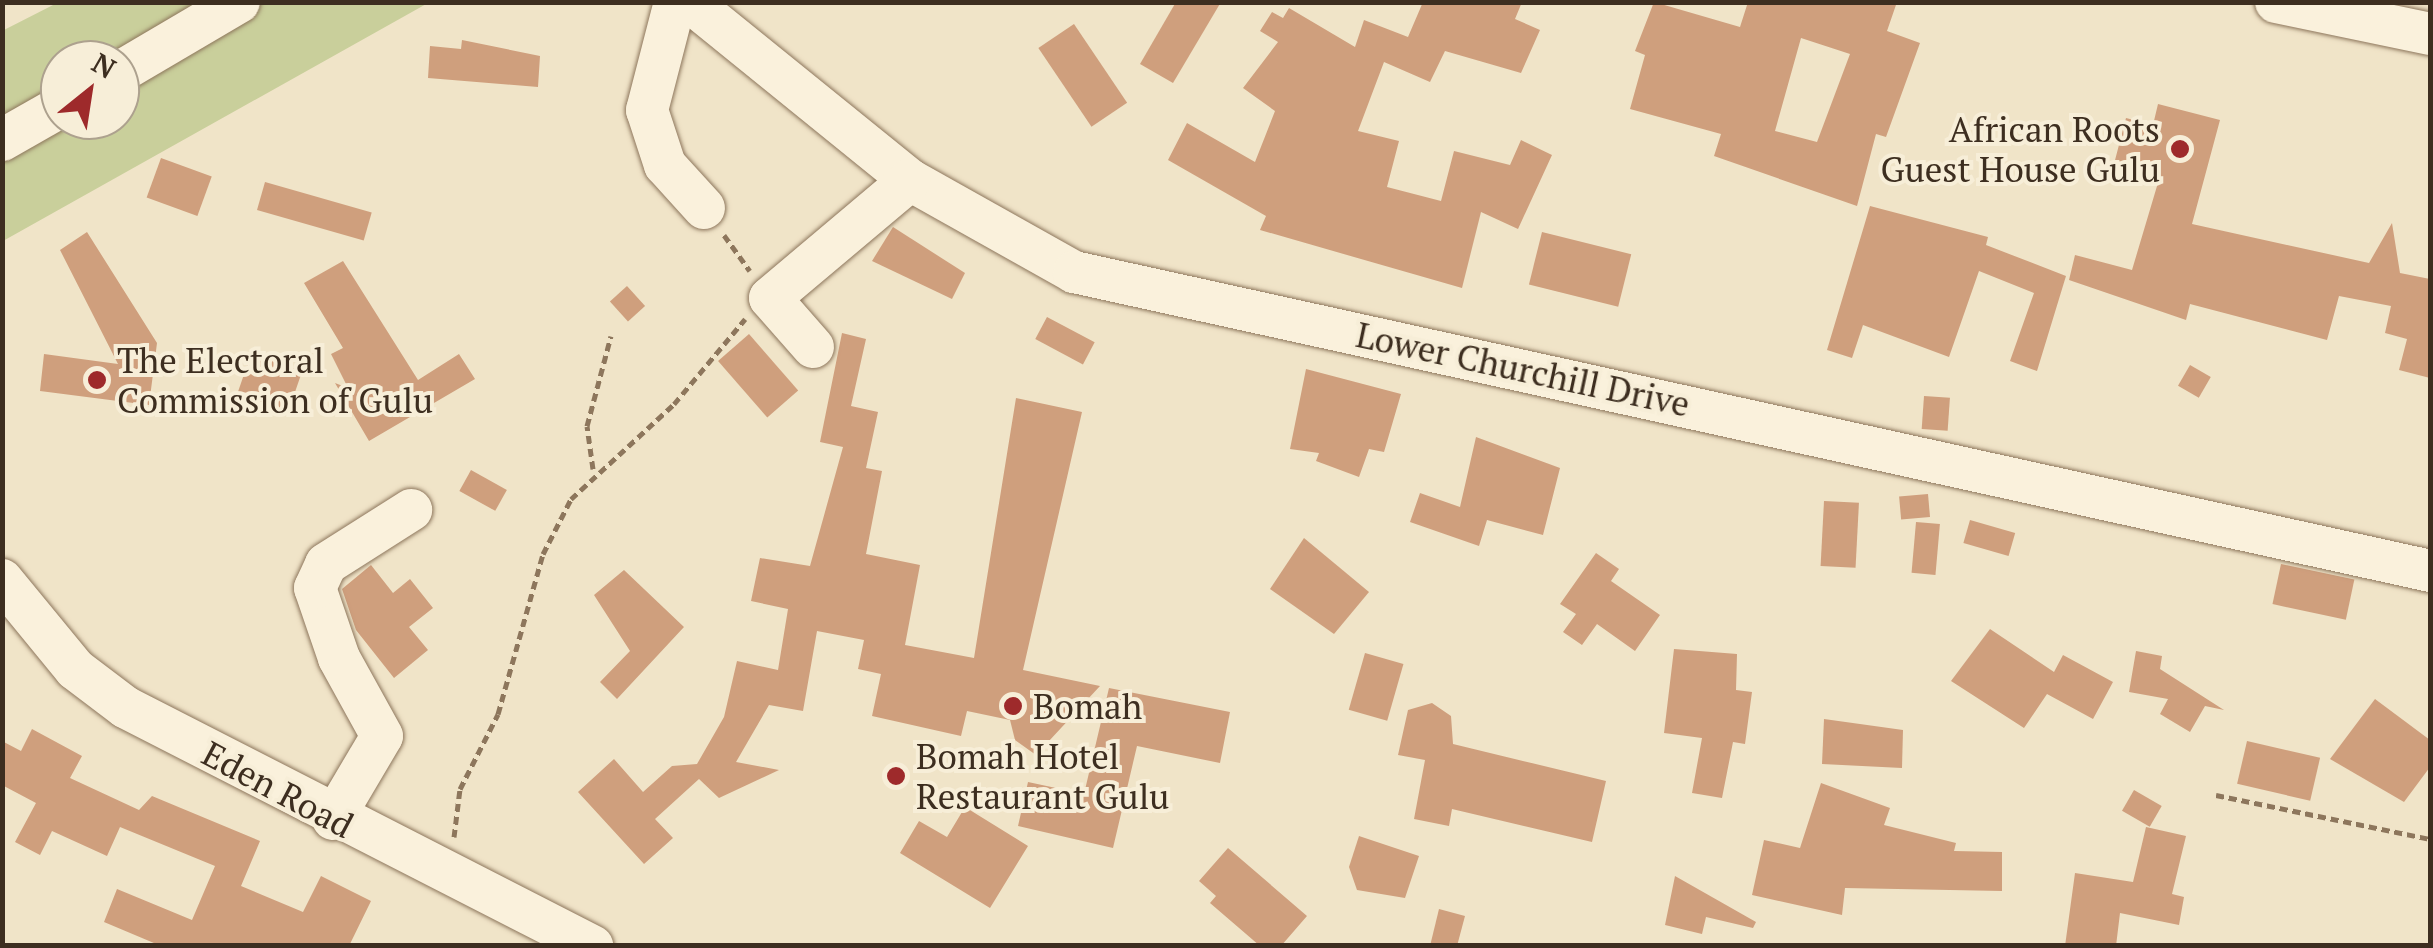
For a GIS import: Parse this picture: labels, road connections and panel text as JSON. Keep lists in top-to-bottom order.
{
  "streets": {
    "street": ["Lower Churchill Drive", "Eden Road"]
  },
  "places": [
    "African Roots Guest House Gulu",
    "The Electoral Commission of Gulu",
    "Bomah",
    "Bomah Hotel Restaurant Gulu"
  ],
  "north": "top right"
}
